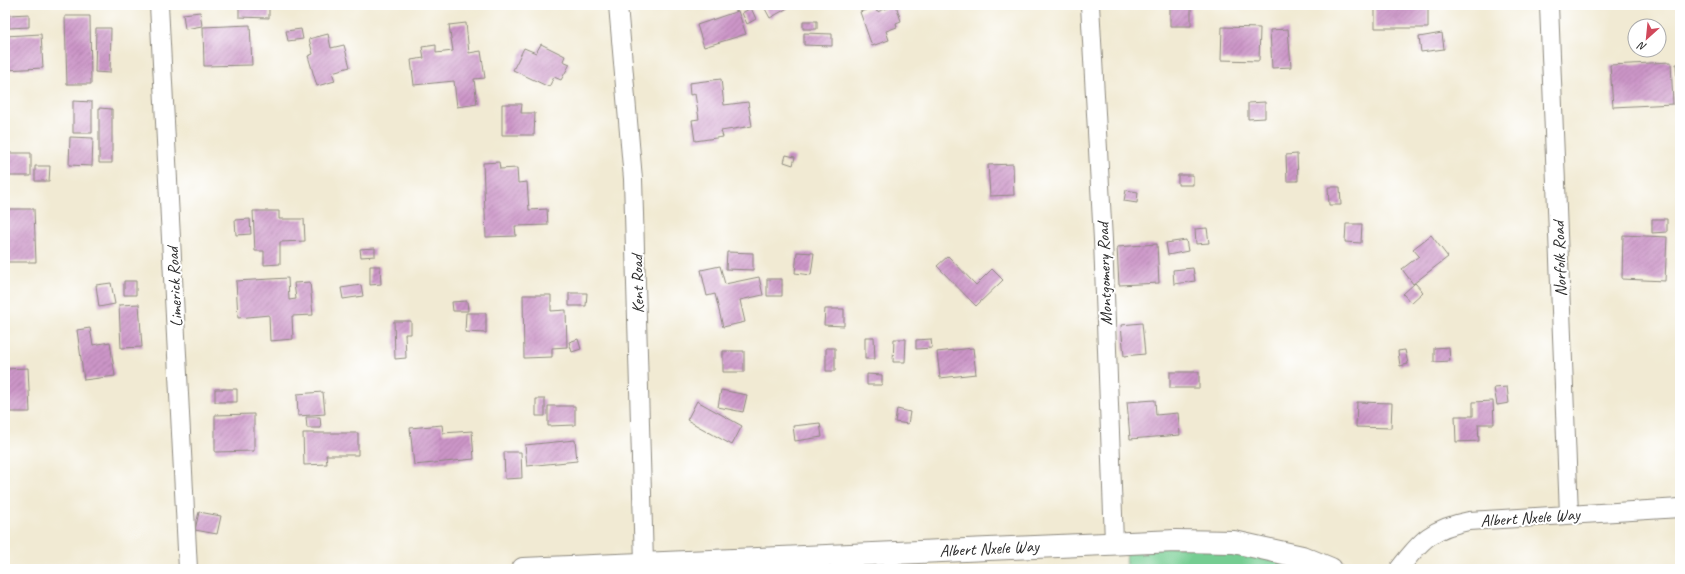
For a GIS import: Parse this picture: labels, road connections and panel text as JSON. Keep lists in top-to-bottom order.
{
  "streets": {
    "main road": ["Albert Nxele Way"],
    "street": [
      "Norfolk Road",
      "Montgomery Road",
      "Kent Road",
      "Limerick Road"
    ]
  },
  "crossings": [
    ["Norfolk Road", "Albert Nxele Way"],
    ["Montgomery Road", "Albert Nxele Way"],
    ["Kent Road", "Albert Nxele Way"]
  ],
  "north": "bottom left"
}
